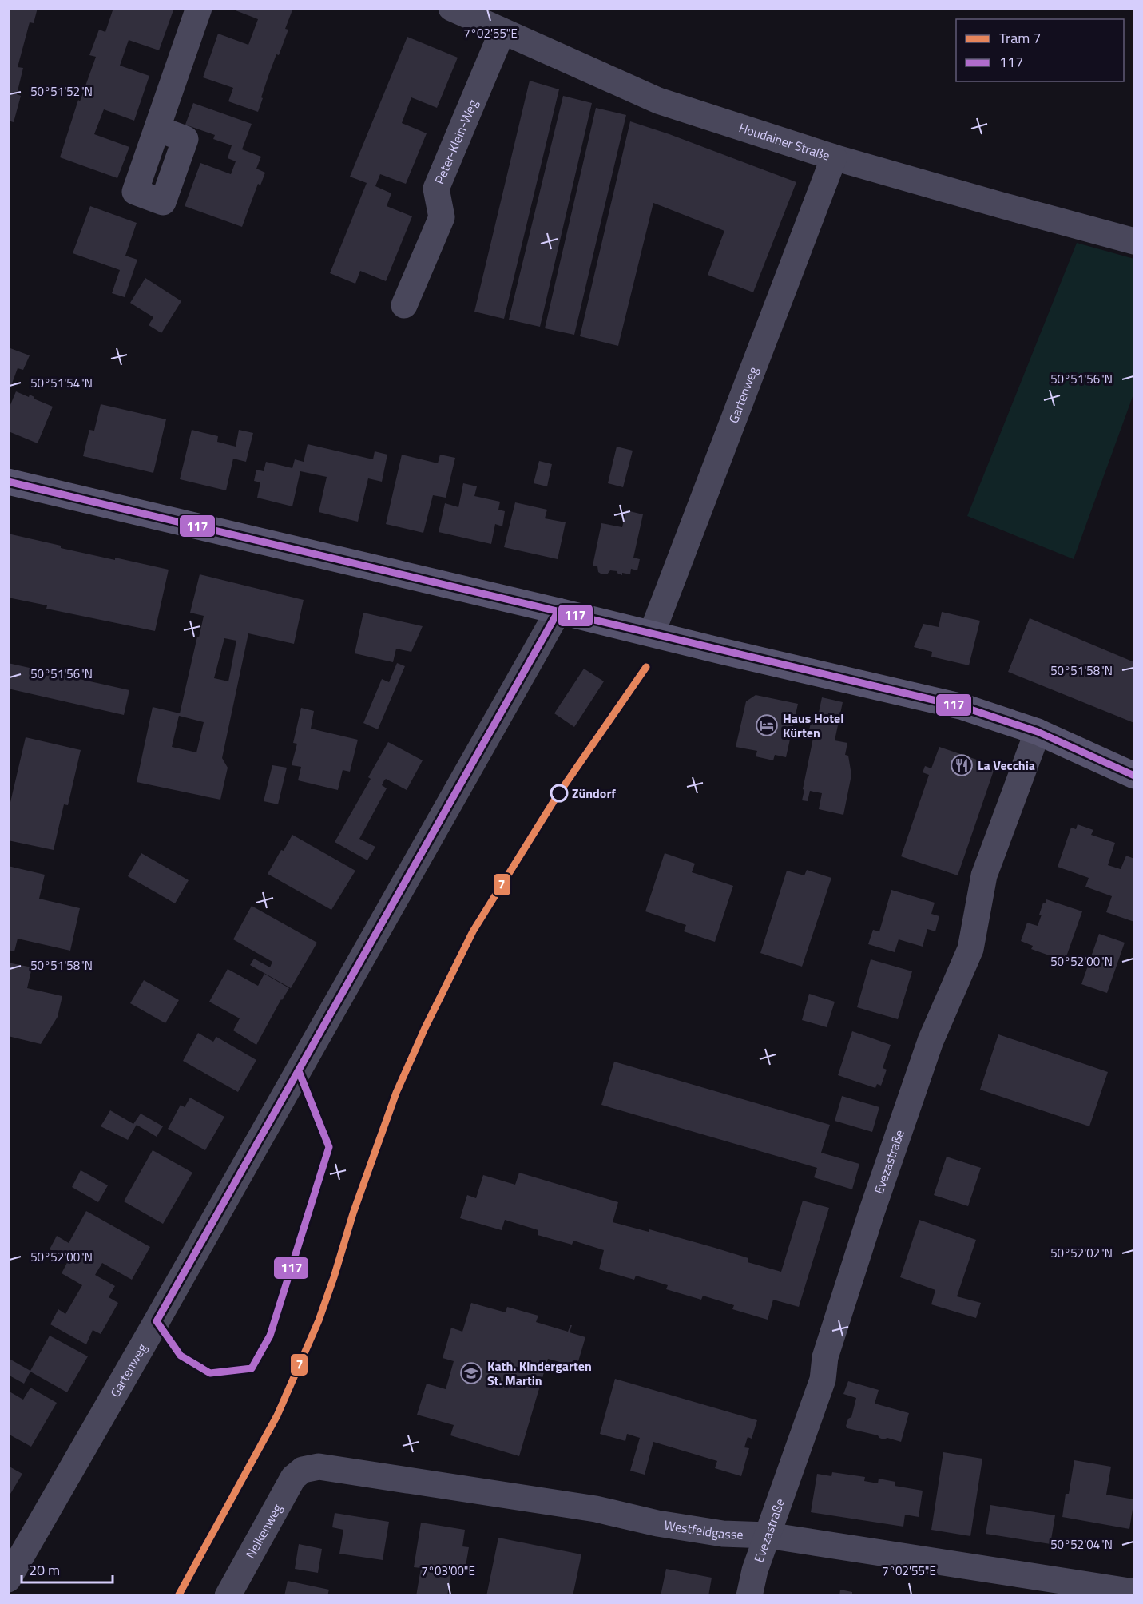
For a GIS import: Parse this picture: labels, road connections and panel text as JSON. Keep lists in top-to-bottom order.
{
  "streets": {
    "street": [
      "Peter-Klein-Weg",
      "Houdainer Straße",
      "Gartenweg",
      "Evezastraße",
      "Westfeldgasse",
      "Nelkenweg"
    ]
  },
  "crossings": [
    ["Peter-Klein-Weg", "Houdainer Straße"],
    ["Houdainer Straße", "Gartenweg"],
    ["Evezastraße", "Westfeldgasse"],
    ["Westfeldgasse", "Nelkenweg"]
  ],
  "places": {
    "hotel": ["Haus Hotel Kürten"],
    "restaurant": ["La Vecchia"],
    "other": ["Zündorf"],
    "school or university": ["Kath. Kindergarten St. Martin"]
  },
  "lines": ["transit line 117", "tram line 7"],
  "legend": ["Tram 7", "117"],
  "scale_bar": "20 m",
  "coordinates": [
    "7°02'55\"E",
    "50°51'52\"N",
    "50°51'56\"N",
    "50°51'54\"N",
    "50°51'58\"N",
    "50°52'00\"N",
    "50°52'02\"N",
    "50°52'04\"N",
    "7°03'00\"E"
  ]
}
